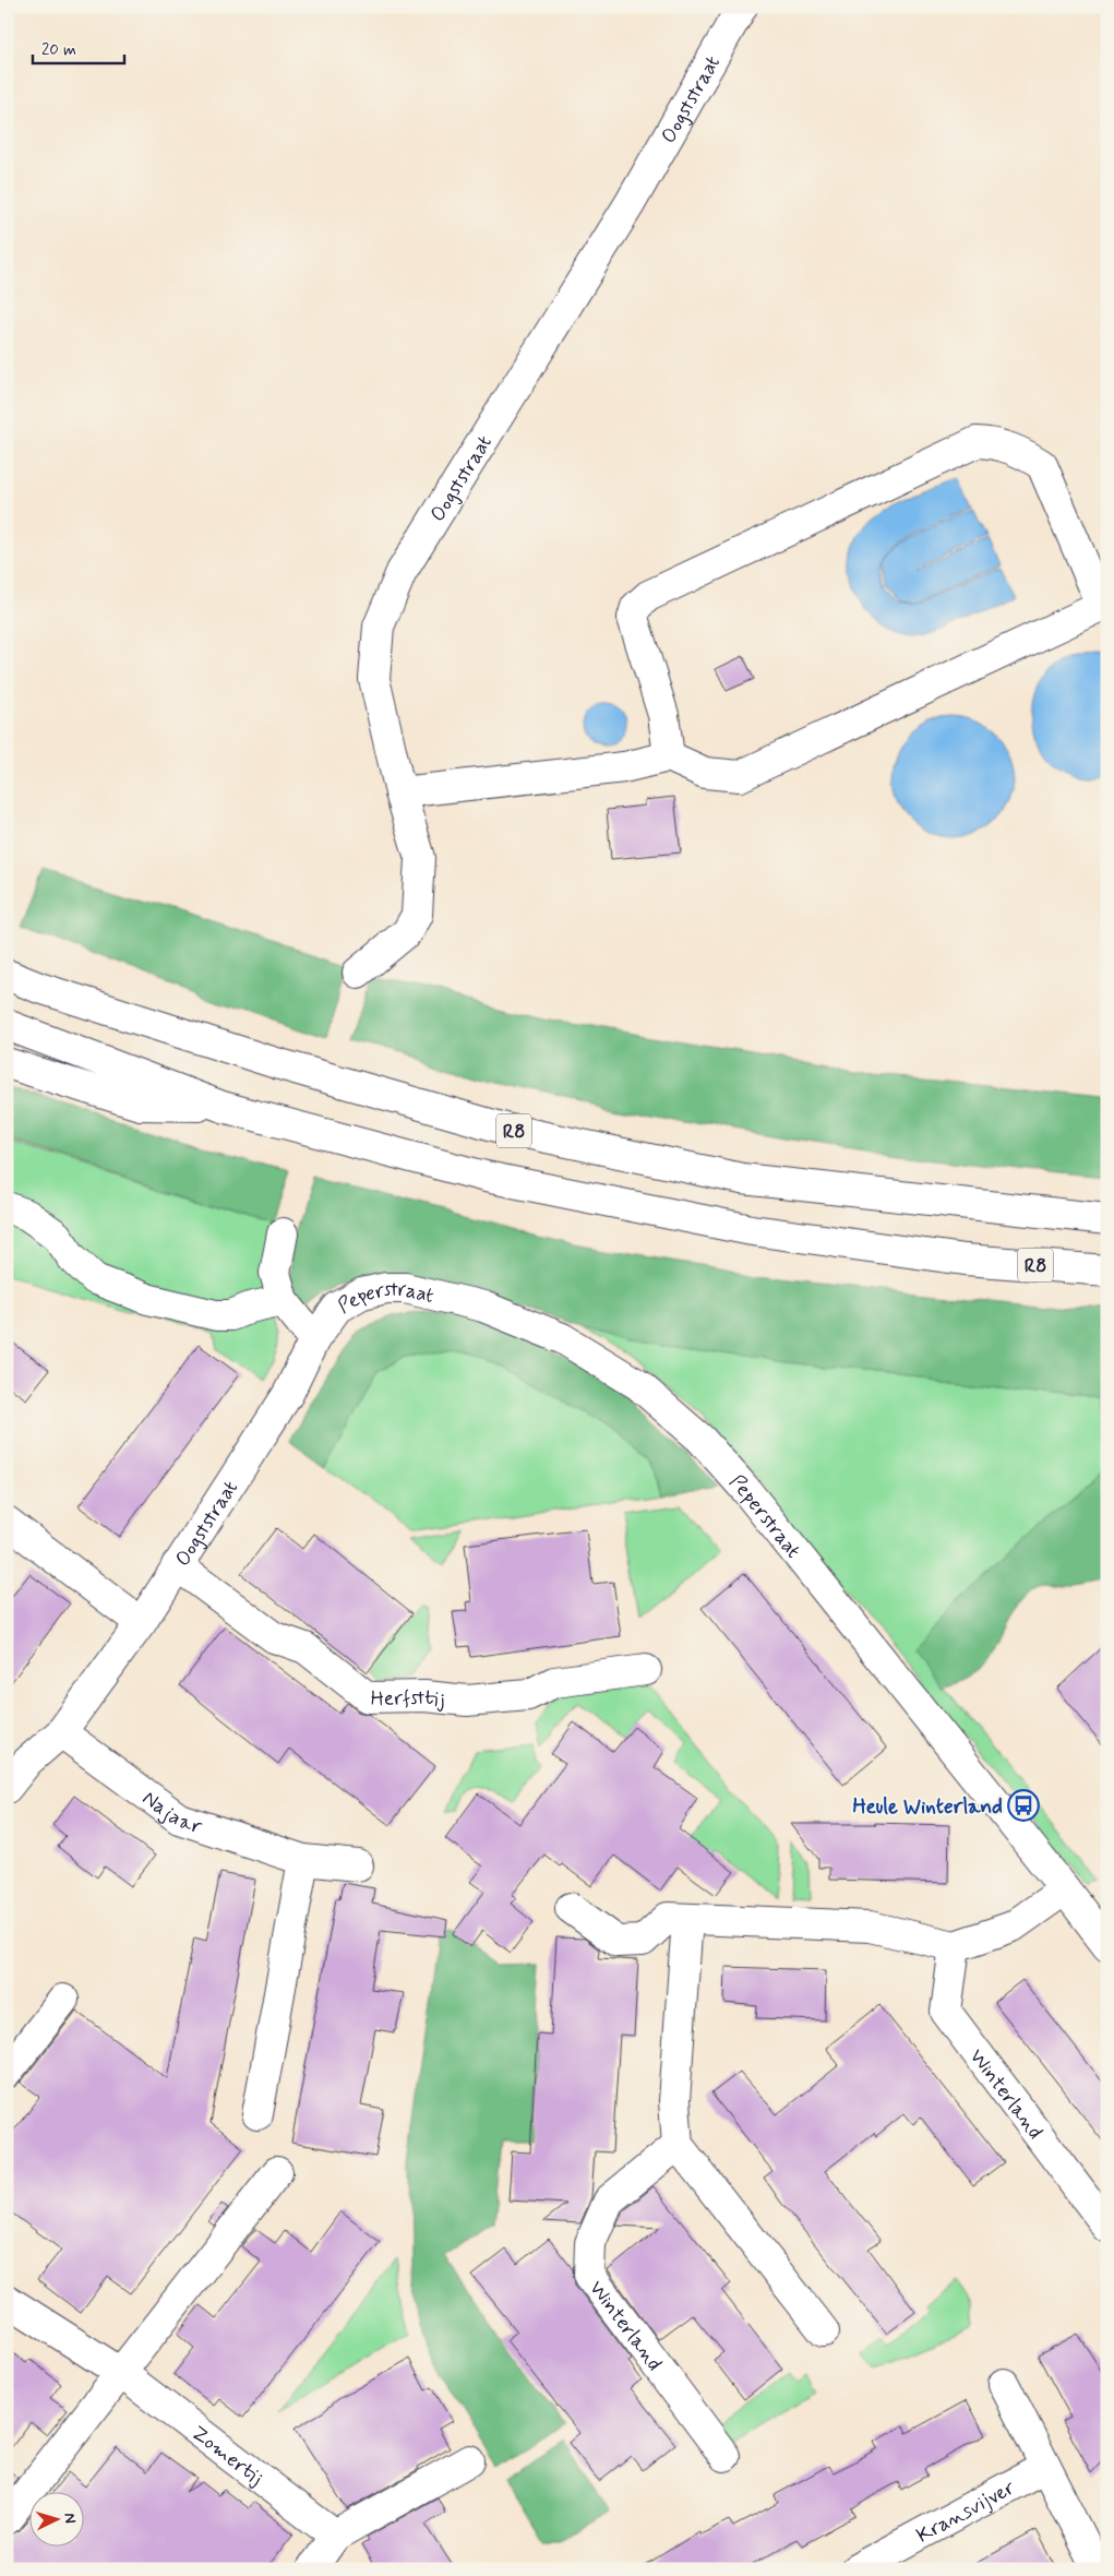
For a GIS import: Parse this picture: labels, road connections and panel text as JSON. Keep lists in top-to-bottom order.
{
  "streets": {
    "main road": [
      "Oogststraat",
      "R8",
      "Peperstraat",
      "Herfsttij",
      "Najaar",
      "Winterland",
      "Zomertij",
      "Kransvijver"
    ]
  },
  "crossings": [
    ["Oogststraat", "Peperstraat"],
    ["Oogststraat", "Herfsttij"],
    ["Oogststraat", "Najaar"]
  ],
  "places": {
    "bus stop": ["Heule Winterland"]
  },
  "scale_bar": "20 m",
  "north": "right"
}
